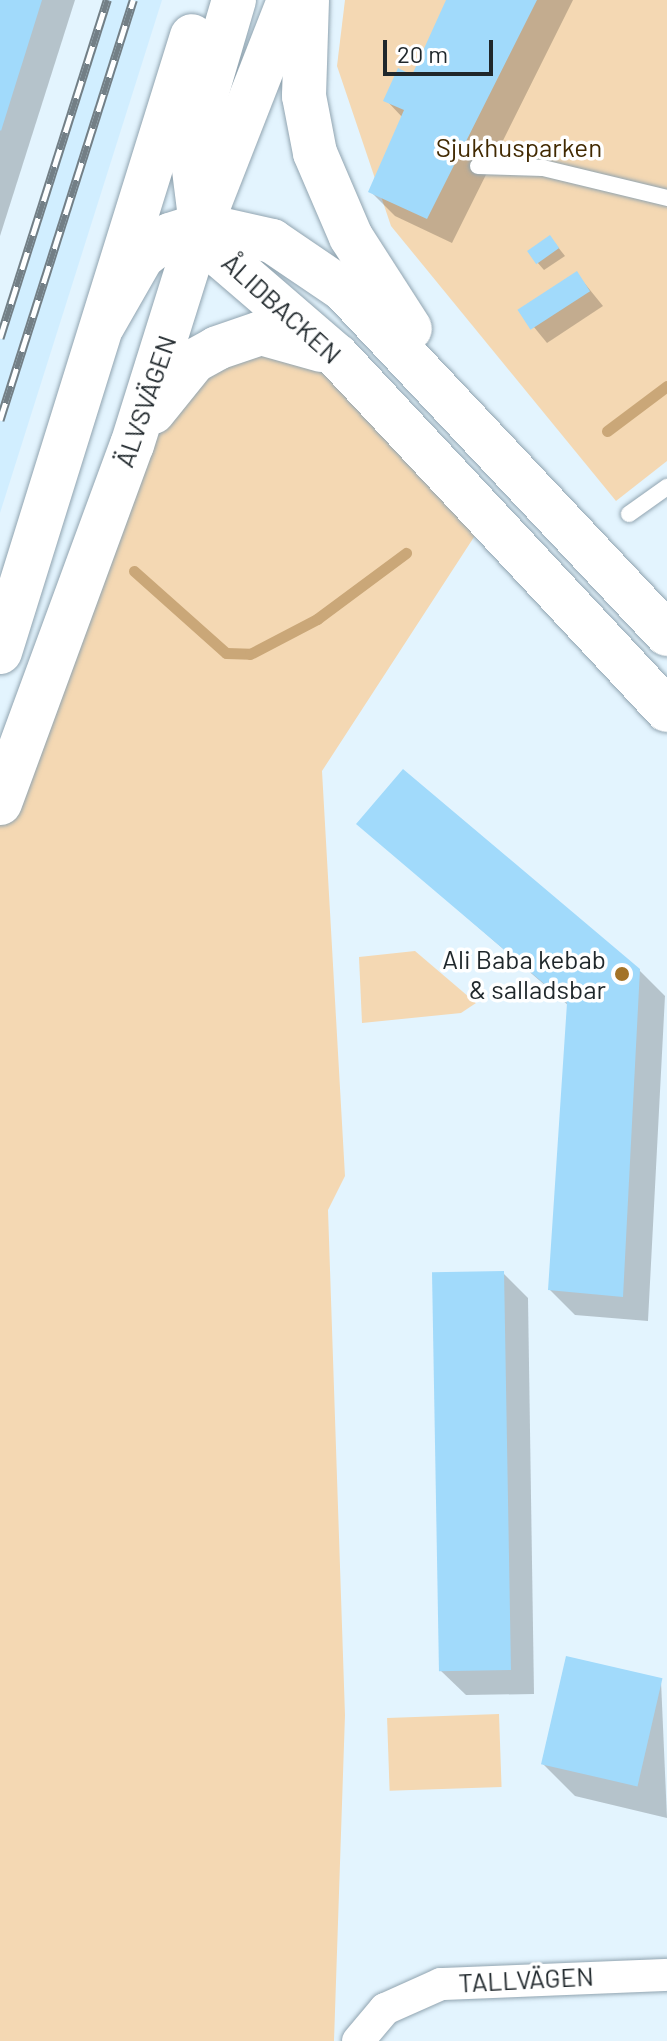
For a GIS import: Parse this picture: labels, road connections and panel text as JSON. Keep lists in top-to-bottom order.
{
  "streets": {
    "main road": ["ÅLIDBACKEN", "ÄLVSVÄGEN"],
    "street": ["TALLVÄGEN"]
  },
  "crossings": [
    ["ÅLIDBACKEN", "ÄLVSVÄGEN"]
  ],
  "parks": ["Sjukhusparken"],
  "places": ["Ali Baba kebab & salladsbar"],
  "scale_bar": "20 m"
}
